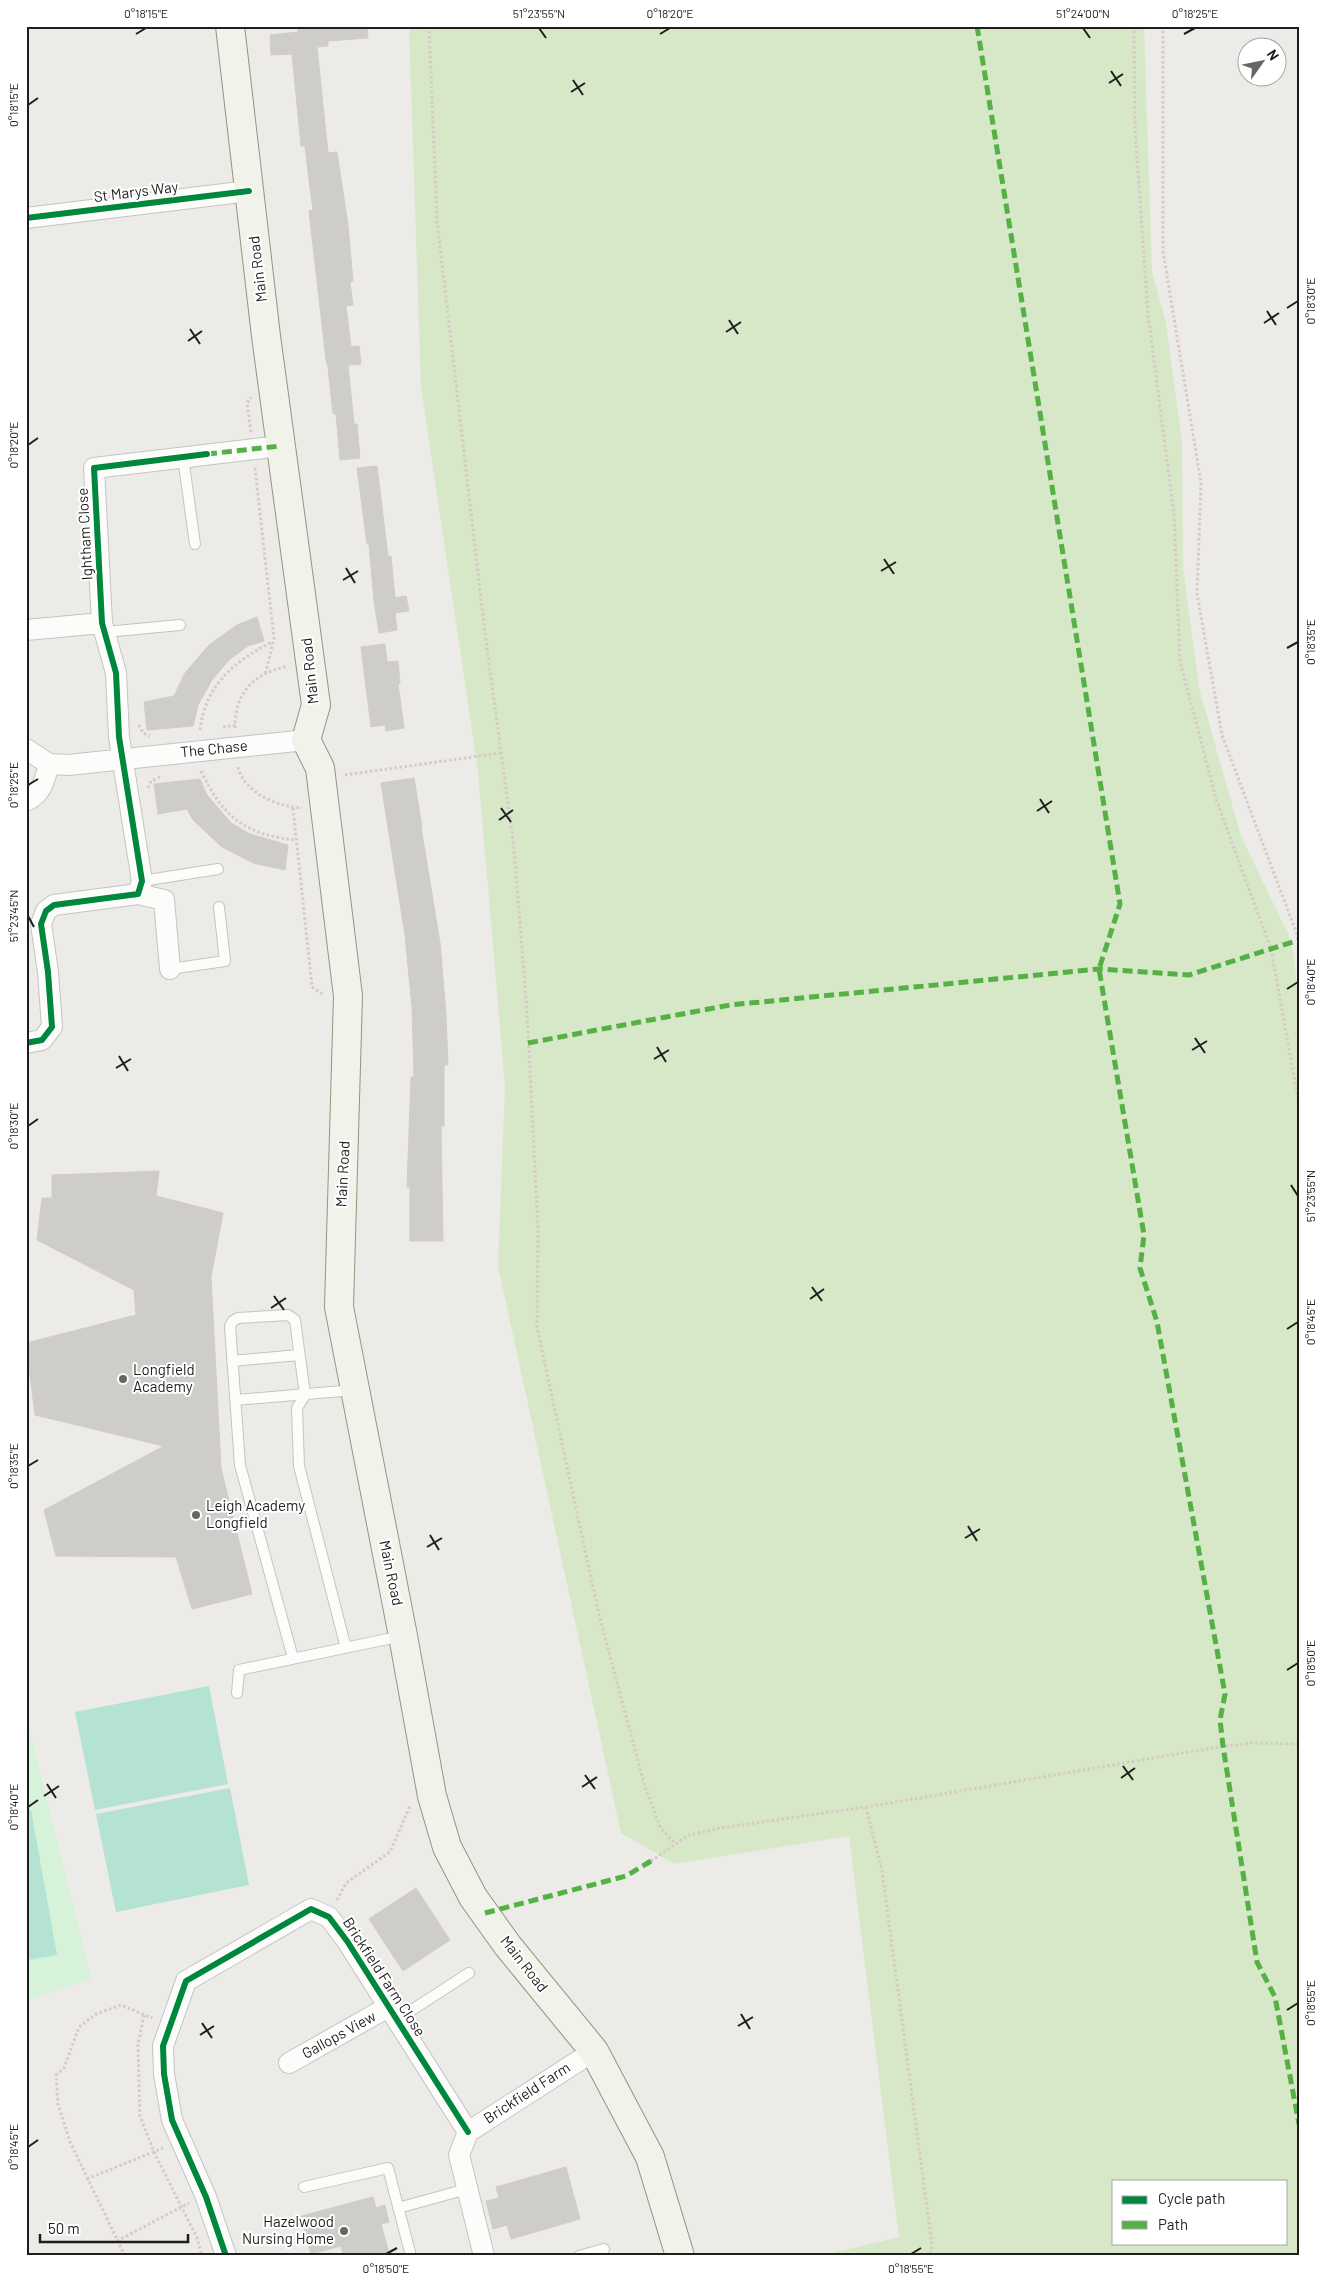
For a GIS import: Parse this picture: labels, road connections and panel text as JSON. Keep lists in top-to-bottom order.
{
  "streets": {
    "main road": ["Main Road"],
    "street": [
      "St Marys Way",
      "Ightham Close",
      "The Chase",
      "Brickfield Farm Close",
      "Gallops View",
      "Brickfield Farm"
    ]
  },
  "crossings": [
    ["St Marys Way", "Main Road"],
    ["Main Road", "Ightham Close"],
    ["Main Road", "The Chase"],
    ["Main Road", "Brickfield Farm"],
    ["Brickfield Farm Close", "Gallops View"],
    ["Brickfield Farm Close", "Brickfield Farm"]
  ],
  "places": ["Longfield Academy", "Leigh Academy Longfield", "Hazelwood Nursing Home"],
  "legend": ["Cycle path", "Path"],
  "scale_bar": "50 m",
  "north": "top right",
  "coordinates": [
    "0°18'15\"E",
    "51°23'55\"N",
    "0°18'20\"E",
    "51°24'00\"N",
    "0°18'25\"E",
    "0°18'30\"E",
    "0°18'35\"E",
    "51°23'45\"N",
    "0°18'40\"E",
    "0°18'45\"E",
    "0°18'50\"E",
    "0°18'55\"E"
  ]
}
